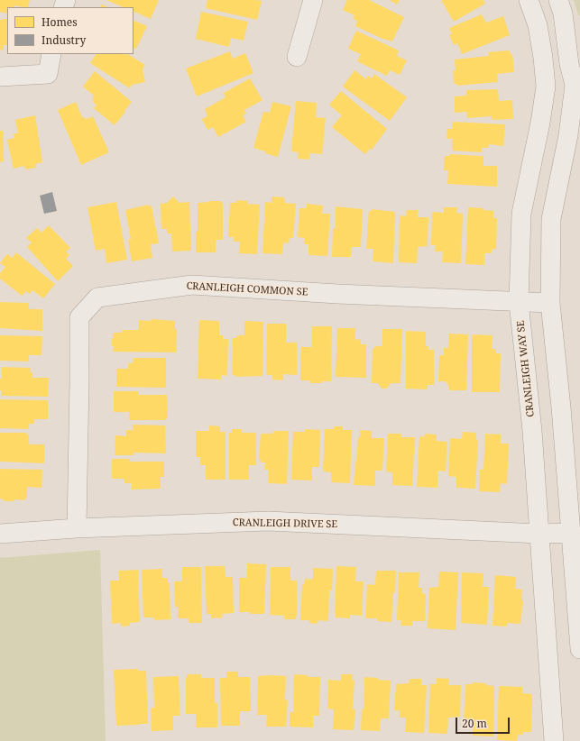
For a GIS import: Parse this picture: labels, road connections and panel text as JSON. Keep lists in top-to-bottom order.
{
  "streets": {
    "street": ["CRANLEIGH COMMON SE", "CRANLEIGH WAY SE", "CRANLEIGH DRIVE SE"]
  },
  "crossings": [
    ["CRANLEIGH COMMON SE", "CRANLEIGH WAY SE"],
    ["CRANLEIGH COMMON SE", "CRANLEIGH DRIVE SE"],
    ["CRANLEIGH WAY SE", "CRANLEIGH DRIVE SE"]
  ],
  "legend": ["Homes", "Industry"],
  "scale_bar": "20 m"
}
